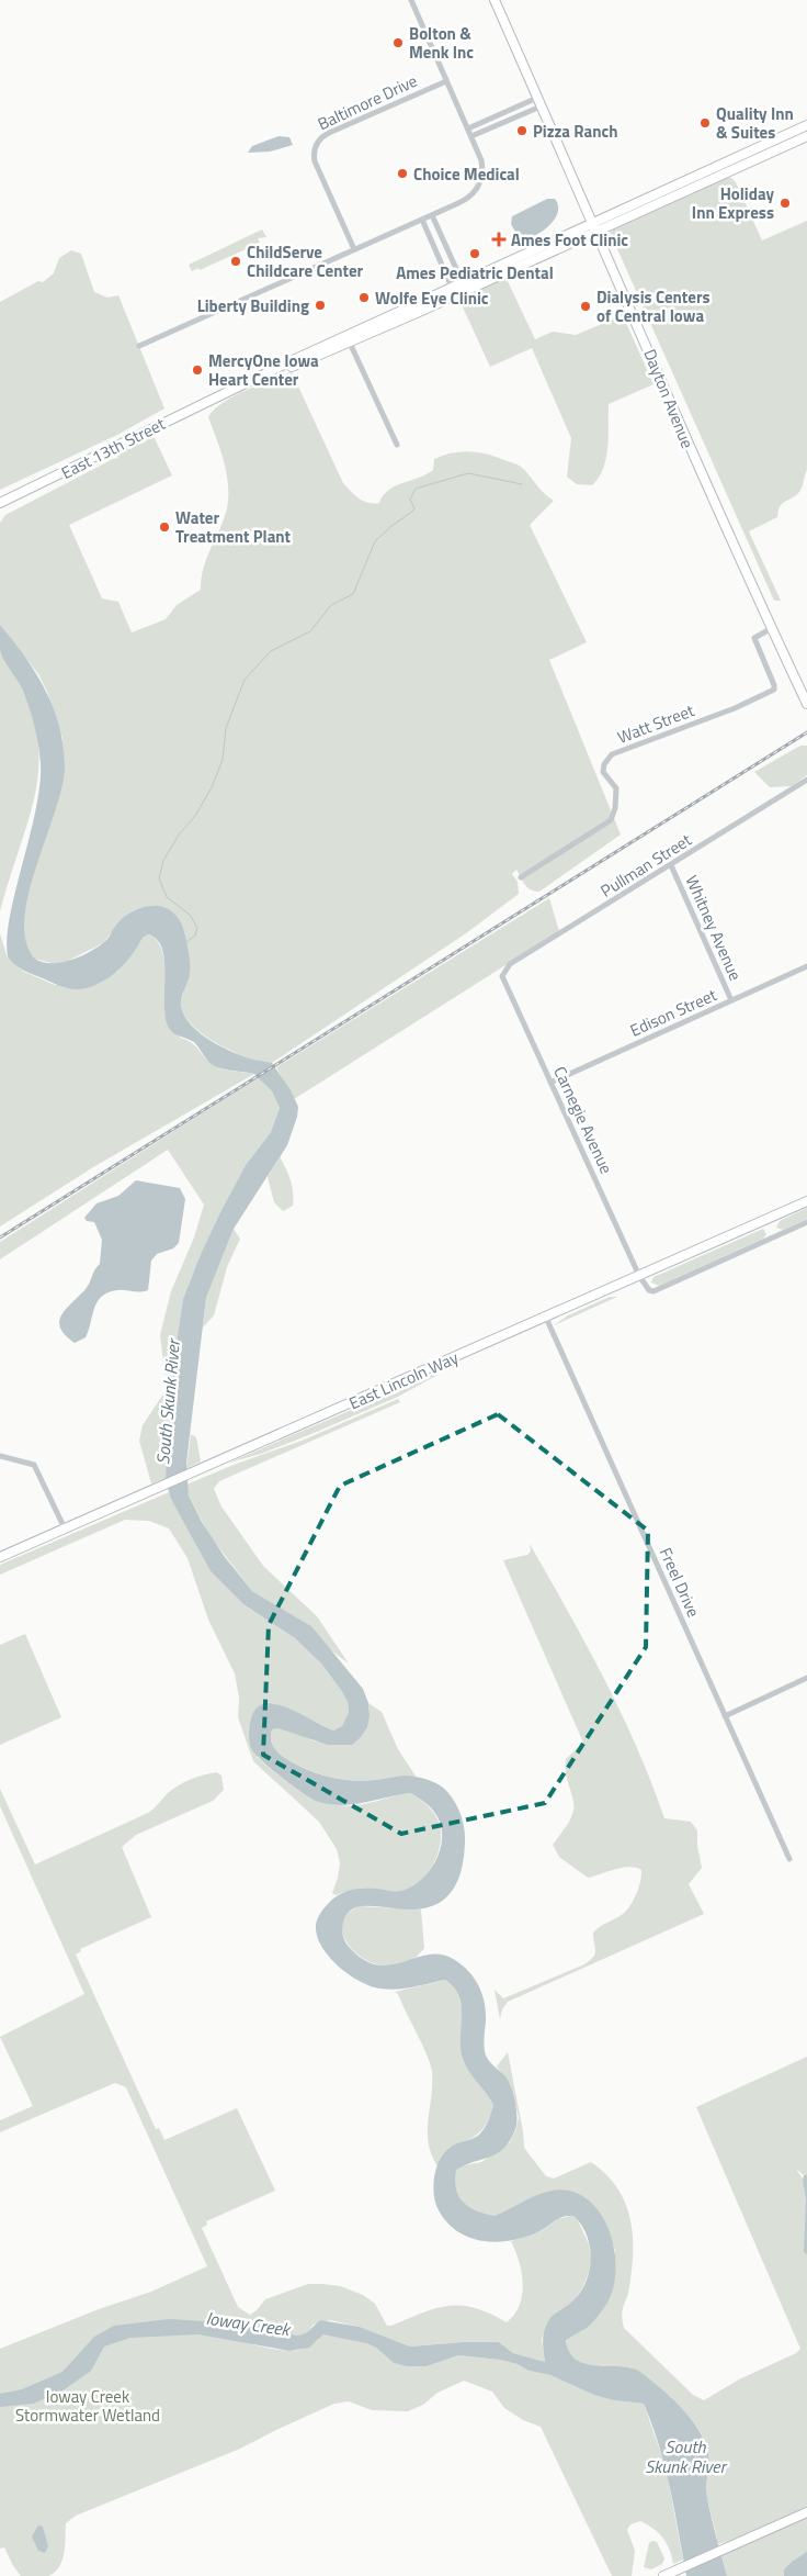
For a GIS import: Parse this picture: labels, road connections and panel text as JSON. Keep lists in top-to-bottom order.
{
  "streets": {
    "main road": ["Dayton Avenue", "East 13th Street", "East Lincoln Way"],
    "street": [
      "Baltimore Drive",
      "Watt Street",
      "Pullman Street",
      "Whitney Avenue",
      "Edison Street",
      "Carnegie Avenue",
      "Freel Drive"
    ]
  },
  "crossings": [
    ["Dayton Avenue", "East 13th Street"],
    ["Dayton Avenue", "Watt Street"],
    ["Pullman Street", "Whitney Avenue"],
    ["Pullman Street", "Carnegie Avenue"],
    ["Whitney Avenue", "Edison Street"],
    ["Edison Street", "Carnegie Avenue"],
    ["Carnegie Avenue", "East Lincoln Way"],
    ["East Lincoln Way", "Freel Drive"]
  ],
  "water": ["South Skunk River", "Ioway Creek"],
  "parks": ["Ioway Creek Stormwater Wetland"],
  "places": {
    "other": [
      "Bolton & Menk Inc",
      "Quality Inn & Suites",
      "Pizza Ranch",
      "Choice Medical",
      "Holiday Inn Express",
      "Ames Pediatric Dental",
      "ChildServe Childcare Center",
      "Wolfe Eye Clinic",
      "Liberty Building",
      "Dialysis Centers of Central Iowa",
      "MercyOne Iowa Heart Center",
      "Water Treatment Plant"
    ],
    "health": ["Ames Foot Clinic"]
  }
}
